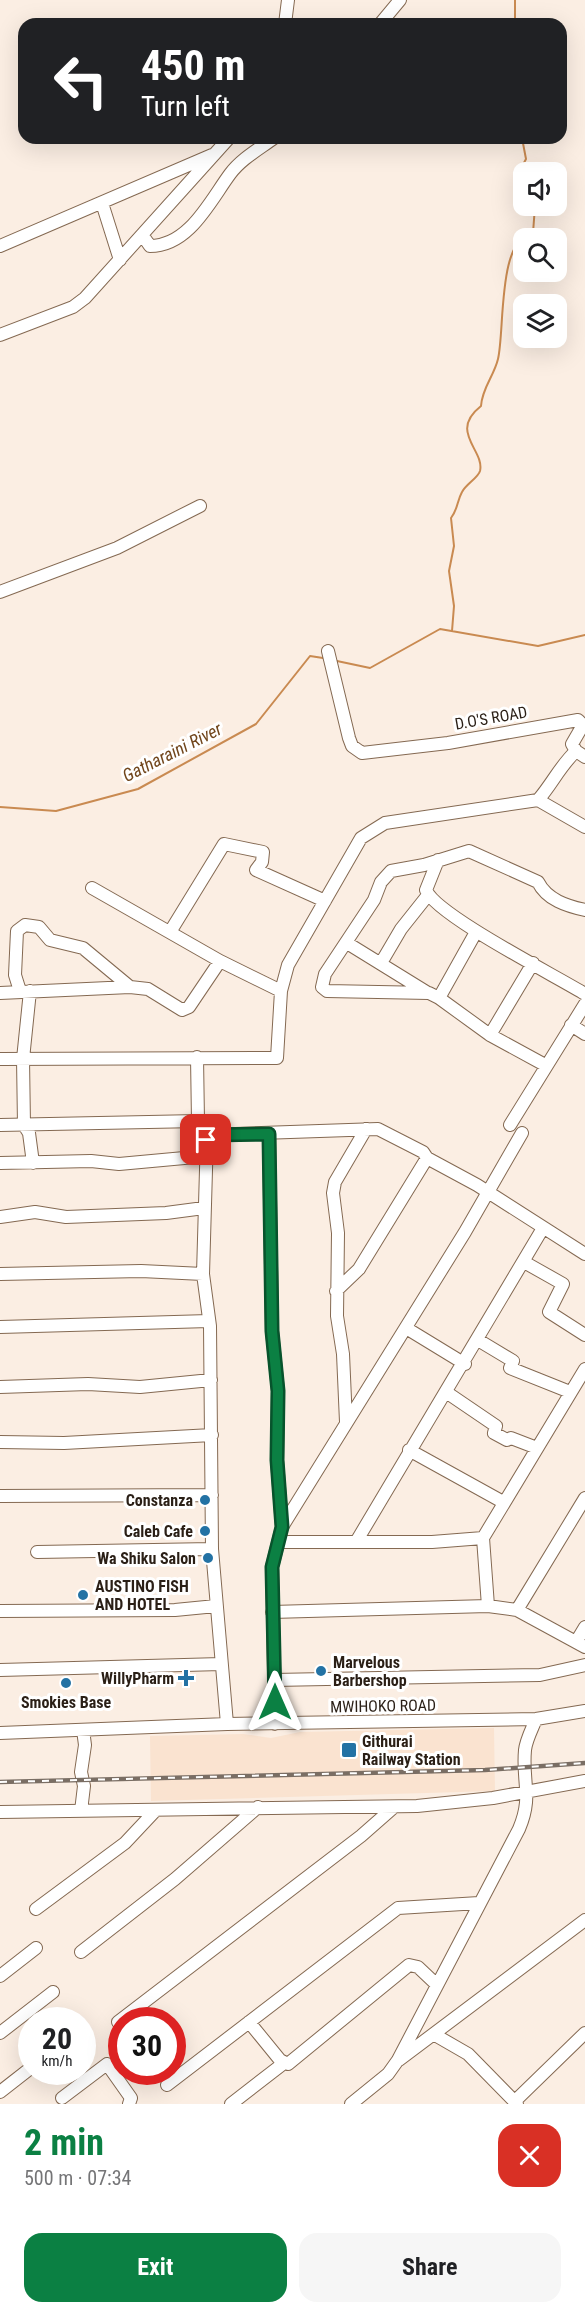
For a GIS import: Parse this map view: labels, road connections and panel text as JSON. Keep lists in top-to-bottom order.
{
  "streets": {
    "street": ["D.O'S ROAD", "MWIHOKO ROAD"]
  },
  "water": ["Gatharaini River"],
  "places": {
    "other": [
      "Constanza",
      "Caleb Cafe",
      "Wa Shiku Salon",
      "AUSTINO FISH AND HOTEL",
      "Marvelous Barbershop",
      "Smokies Base"
    ],
    "health": ["WillyPharm"],
    "transit": ["Githurai Railway Station"]
  },
  "page": {
    "turn": ["450 m", "Turn left"],
    "speed": "20 km/h",
    "limit": "30",
    "heading": ["2 min", "500 m · 07:34"],
    "buttons": ["Exit", "Share"]
  }
}
